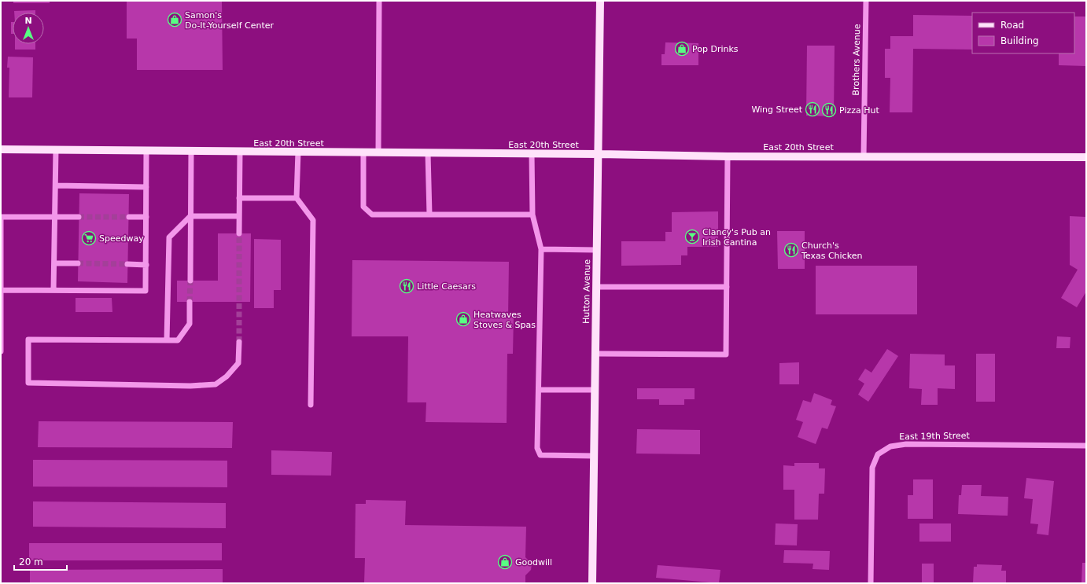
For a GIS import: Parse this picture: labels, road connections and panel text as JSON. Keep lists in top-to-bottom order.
{
  "streets": {
    "main road": ["East 20th Street", "Hutton Avenue"],
    "street": ["Brothers Avenue", "East 19th Street"]
  },
  "crossings": [
    ["Brothers Avenue", "East 20th Street"],
    ["East 20th Street", "Hutton Avenue"]
  ],
  "places": {
    "shop": [
      "Samon's Do-It-Yourself Center",
      "Pop Drinks",
      "Heatwaves Stoves & Spas",
      "Goodwill"
    ],
    "restaurant": [
      "Wing Street",
      "Pizza Hut",
      "Church's Texas Chicken",
      "Little Caesars"
    ],
    "bar": ["Clancy's Pub an Irish Cantina"],
    "supermarket": ["Speedway"]
  },
  "legend": ["Road", "Building"],
  "scale_bar": "20 m",
  "north": "top"
}
